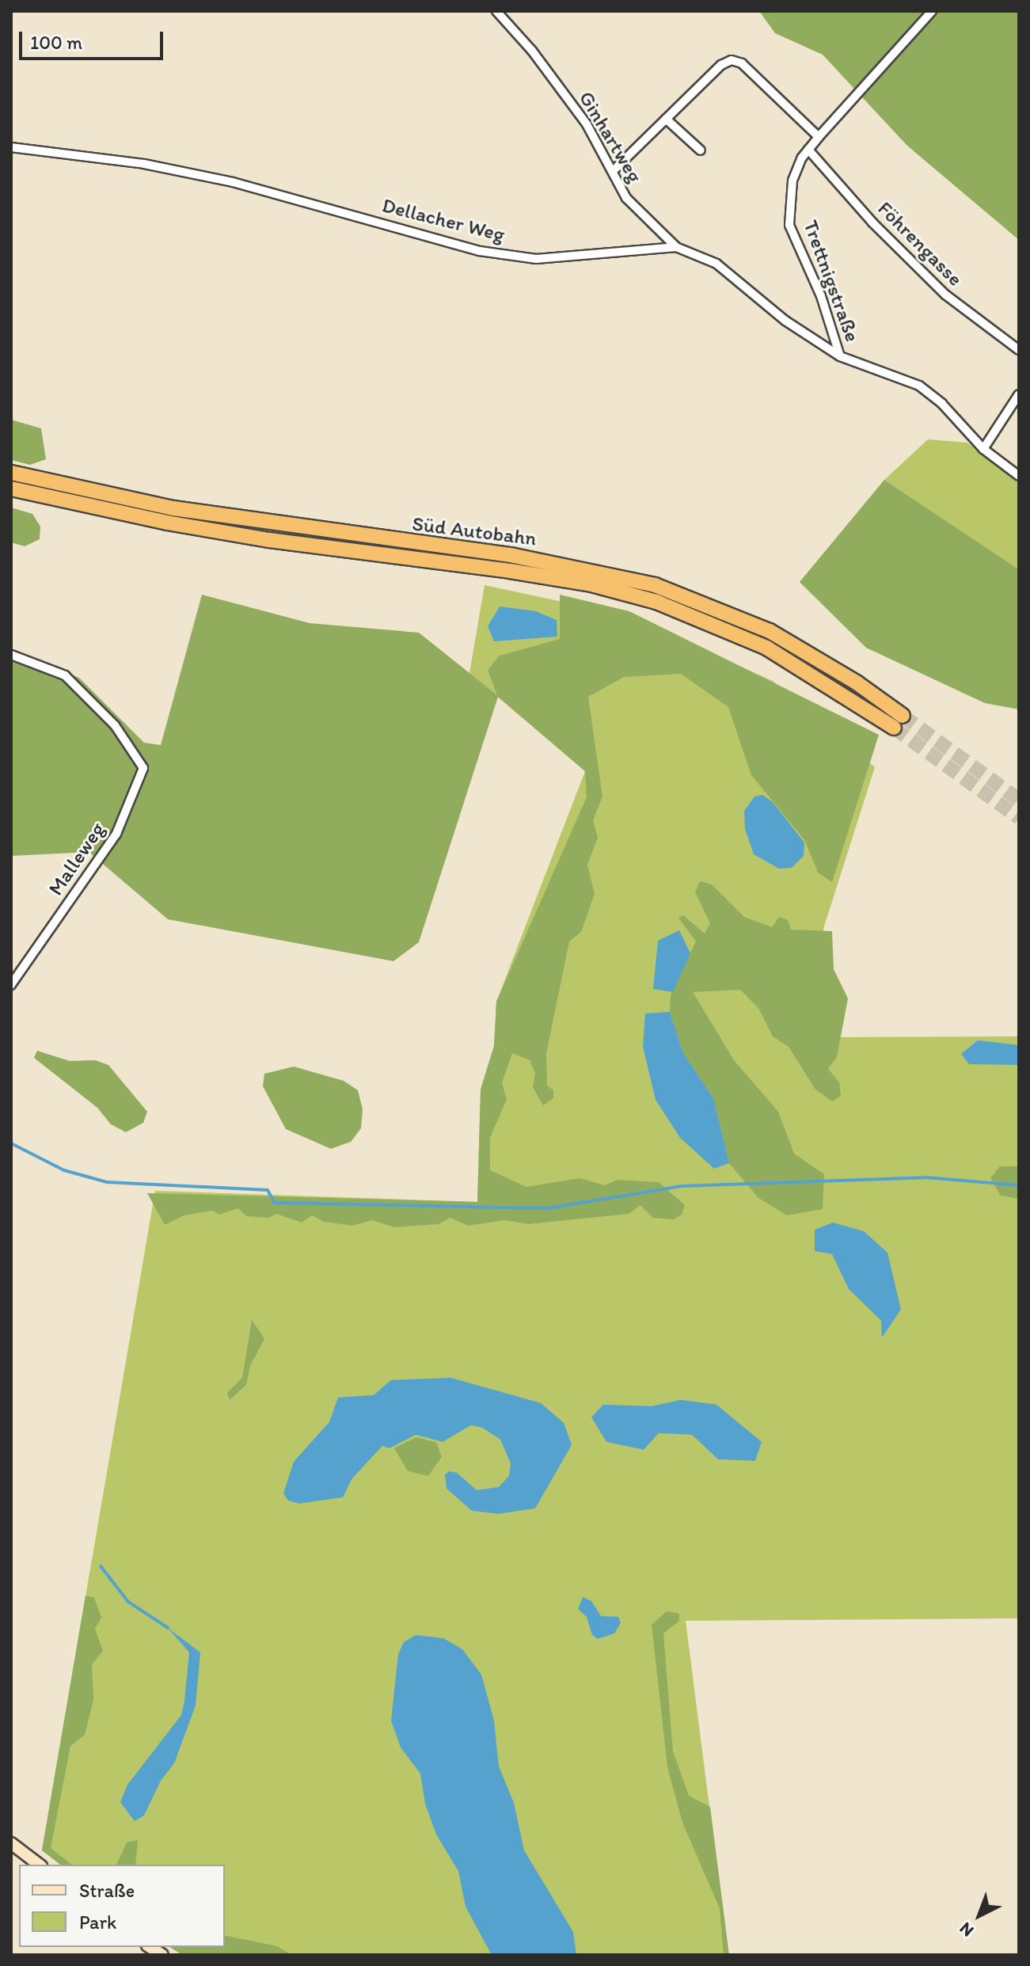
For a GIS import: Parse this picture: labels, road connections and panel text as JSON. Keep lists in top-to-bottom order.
{
  "streets": {
    "highway": ["Süd Autobahn"],
    "street": [
      "Ginhartweg",
      "Dellacher Weg",
      "Föhrengasse",
      "Trettnigstraße",
      "Malleweg"
    ]
  },
  "crossings": [
    ["Ginhartweg", "Dellacher Weg"],
    ["Dellacher Weg", "Trettnigstraße"],
    ["Föhrengasse", "Trettnigstraße"]
  ],
  "legend": ["Straße", "Park"],
  "scale_bar": "100 m",
  "north": "bottom left"
}
